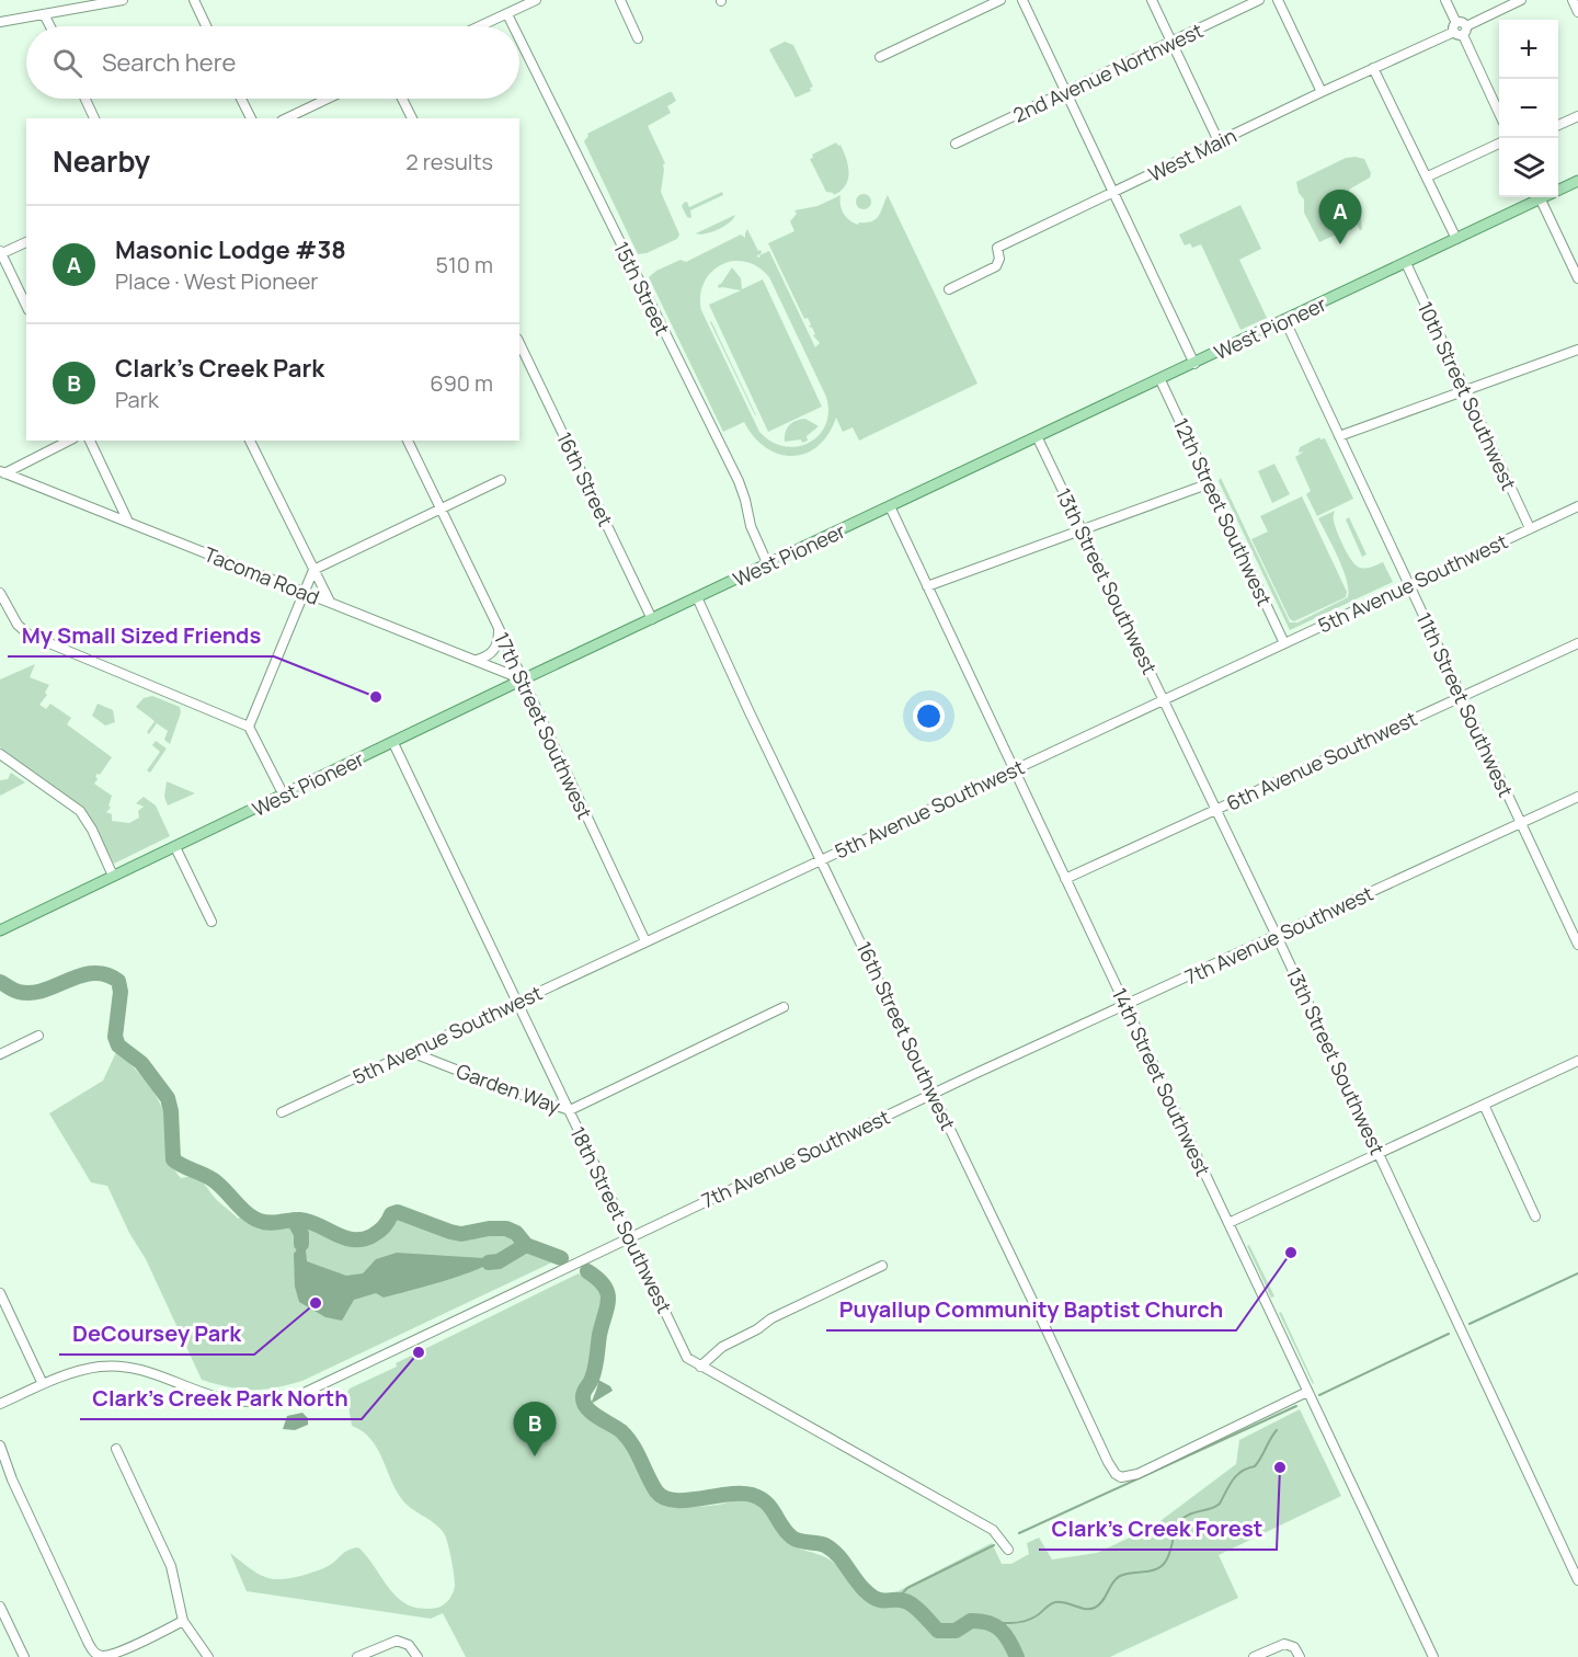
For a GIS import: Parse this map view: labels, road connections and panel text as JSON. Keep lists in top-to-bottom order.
{
  "streets": {
    "main road": ["West Pioneer"],
    "street": [
      "2nd Avenue Northwest",
      "West Main",
      "15th Street",
      "10th Street Southwest",
      "16th Street",
      "12th Street Southwest",
      "Tacoma Road",
      "13th Street Southwest",
      "5th Avenue Southwest",
      "11th Street Southwest",
      "17th Street Southwest",
      "6th Avenue Southwest",
      "7th Avenue Southwest",
      "16th Street Southwest",
      "14th Street Southwest",
      "Garden Way",
      "18th Street Southwest"
    ]
  },
  "crossings": [
    ["15th Street", "West Pioneer"],
    ["West Pioneer", "10th Street Southwest"],
    ["West Pioneer", "16th Street"],
    ["West Pioneer", "12th Street Southwest"],
    ["West Pioneer", "Tacoma Road"],
    ["West Pioneer", "13th Street Southwest"],
    ["West Pioneer", "11th Street Southwest"],
    ["West Pioneer", "17th Street Southwest"],
    ["West Pioneer", "16th Street Southwest"],
    ["West Pioneer", "14th Street Southwest"],
    ["West Pioneer", "18th Street Southwest"],
    ["10th Street Southwest", "5th Avenue Southwest"],
    ["12th Street Southwest", "5th Avenue Southwest"],
    ["Tacoma Road", "17th Street Southwest"],
    ["13th Street Southwest", "5th Avenue Southwest"],
    ["13th Street Southwest", "6th Avenue Southwest"],
    ["13th Street Southwest", "7th Avenue Southwest"],
    ["5th Avenue Southwest", "11th Street Southwest"],
    ["5th Avenue Southwest", "17th Street Southwest"],
    ["5th Avenue Southwest", "16th Street Southwest"],
    ["5th Avenue Southwest", "14th Street Southwest"],
    ["5th Avenue Southwest", "Garden Way"],
    ["5th Avenue Southwest", "18th Street Southwest"],
    ["11th Street Southwest", "6th Avenue Southwest"],
    ["11th Street Southwest", "7th Avenue Southwest"],
    ["6th Avenue Southwest", "14th Street Southwest"],
    ["7th Avenue Southwest", "16th Street Southwest"],
    ["7th Avenue Southwest", "14th Street Southwest"],
    ["7th Avenue Southwest", "18th Street Southwest"],
    ["16th Street Southwest", "14th Street Southwest"],
    ["Garden Way", "18th Street Southwest"]
  ],
  "places": [
    "My Small Sized Friends",
    "Puyallup Community Baptist Church",
    "DeCoursey Park",
    "Clark's Creek Park North",
    "Clark's Creek Forest"
  ],
  "page": {
    "map_buttons": ["+", "−"],
    "search": "Search here",
    "heading": ["Nearby", "2 results"],
    "pins": ["A", "B"],
    "list": [
      {
        "mark": "A",
        "name": "Masonic Lodge #38",
        "note": "Place · West Pioneer",
        "value": "510 m"
      },
      {
        "mark": "B",
        "name": "Clark's Creek Park",
        "note": "Park",
        "value": "690 m"
      }
    ]
  }
}
